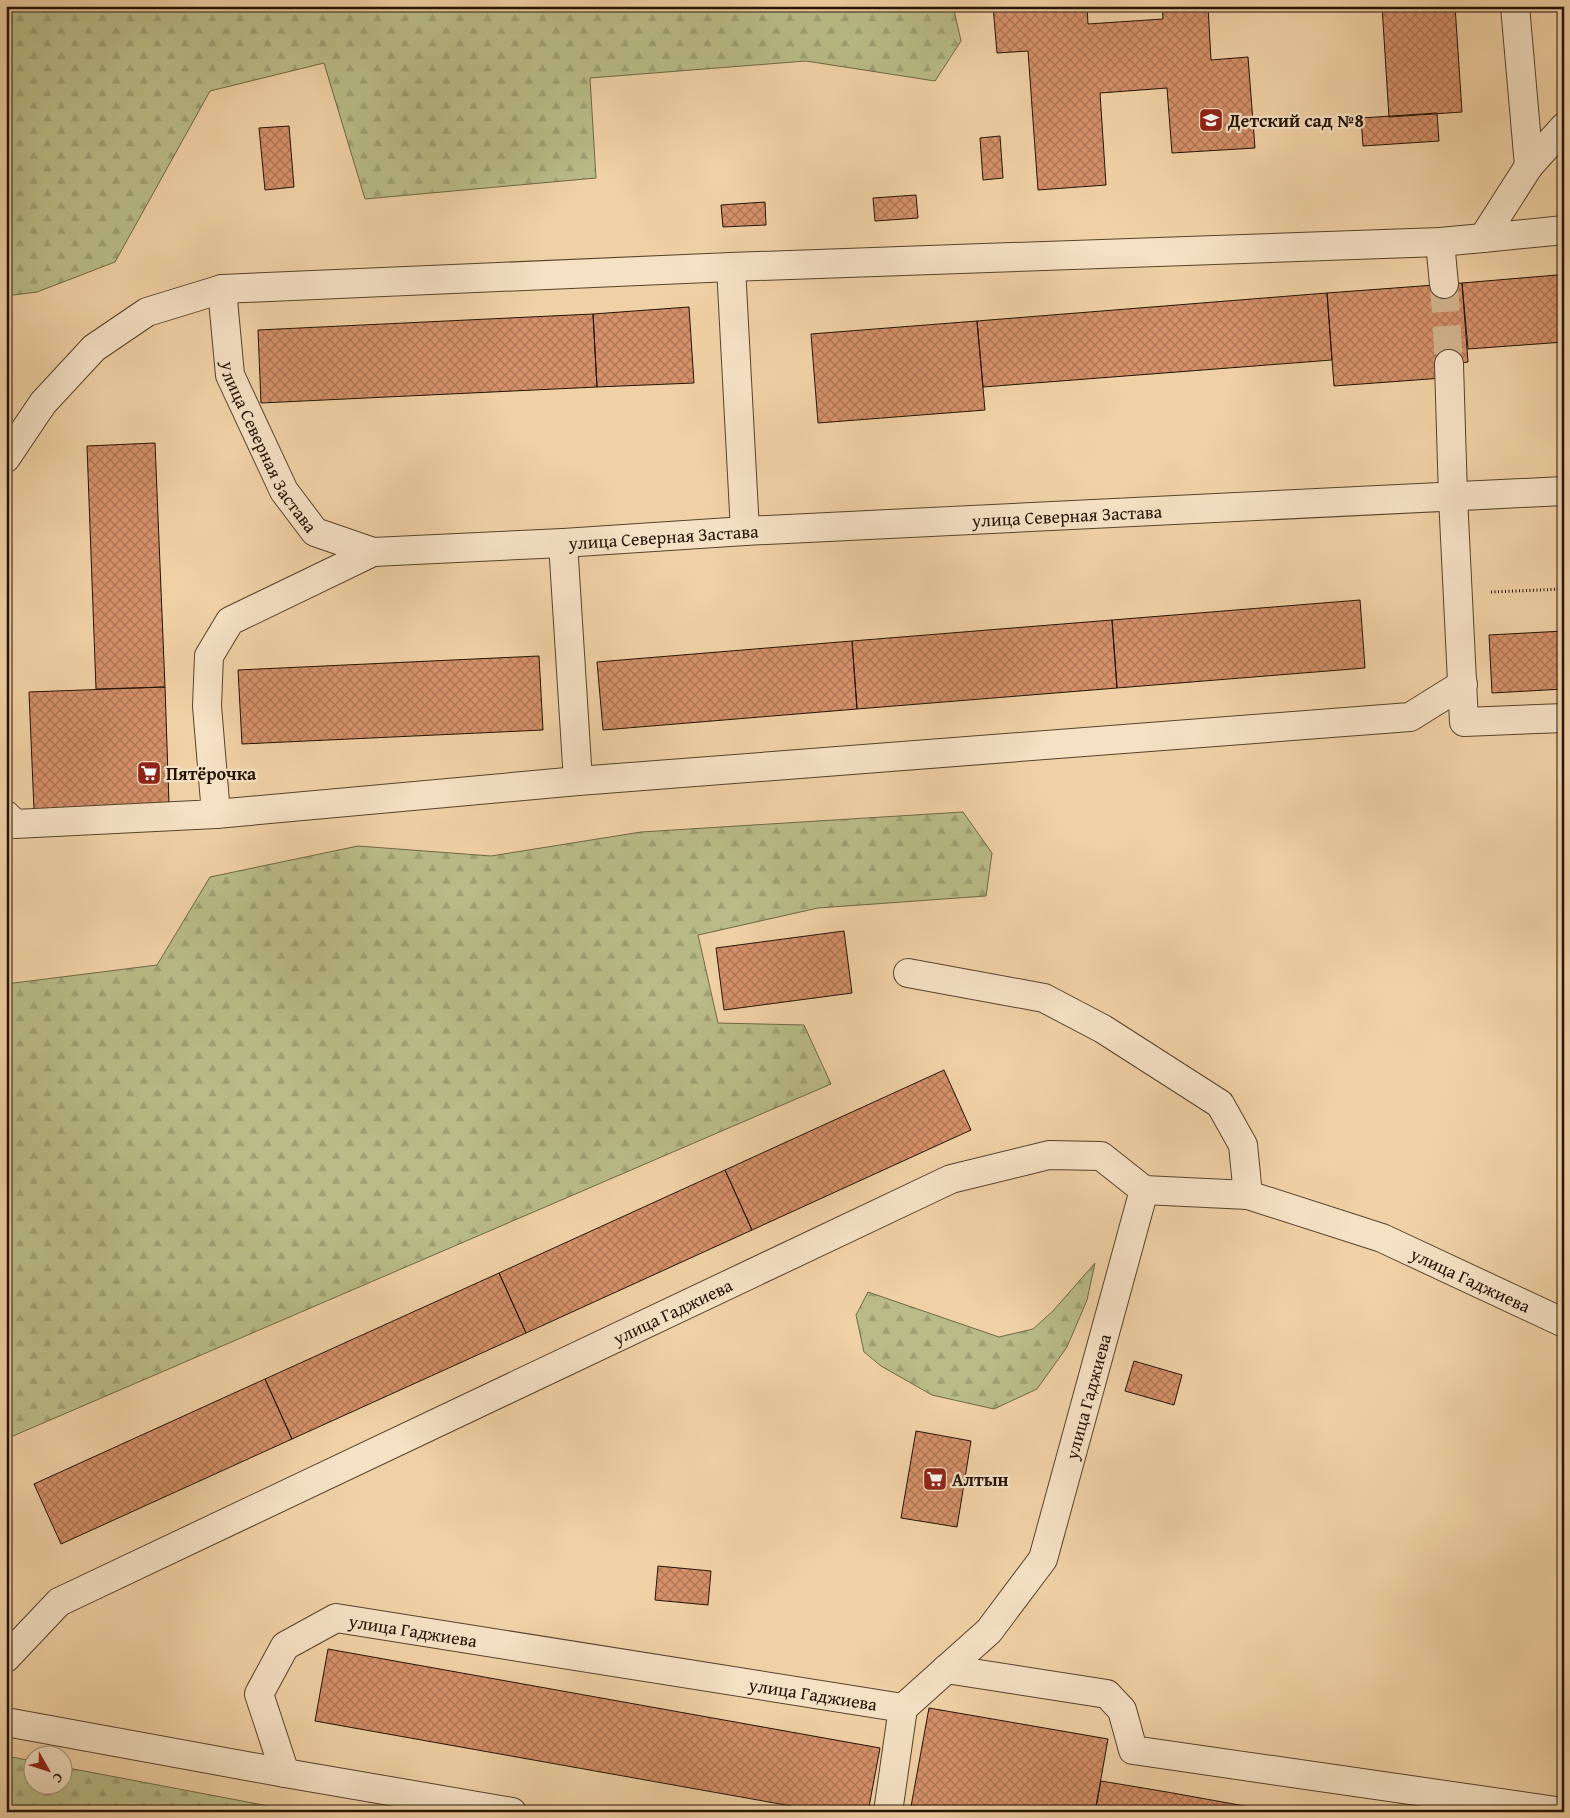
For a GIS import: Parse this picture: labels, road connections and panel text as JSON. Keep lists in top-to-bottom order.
{
  "streets": {
    "street": ["улица Северная Застава", "улица Гаджиева"]
  },
  "places": {
    "school or university": ["Детский сад №8"],
    "supermarket": ["Пятёрочка", "Алтын"]
  },
  "north": "bottom right"
}
